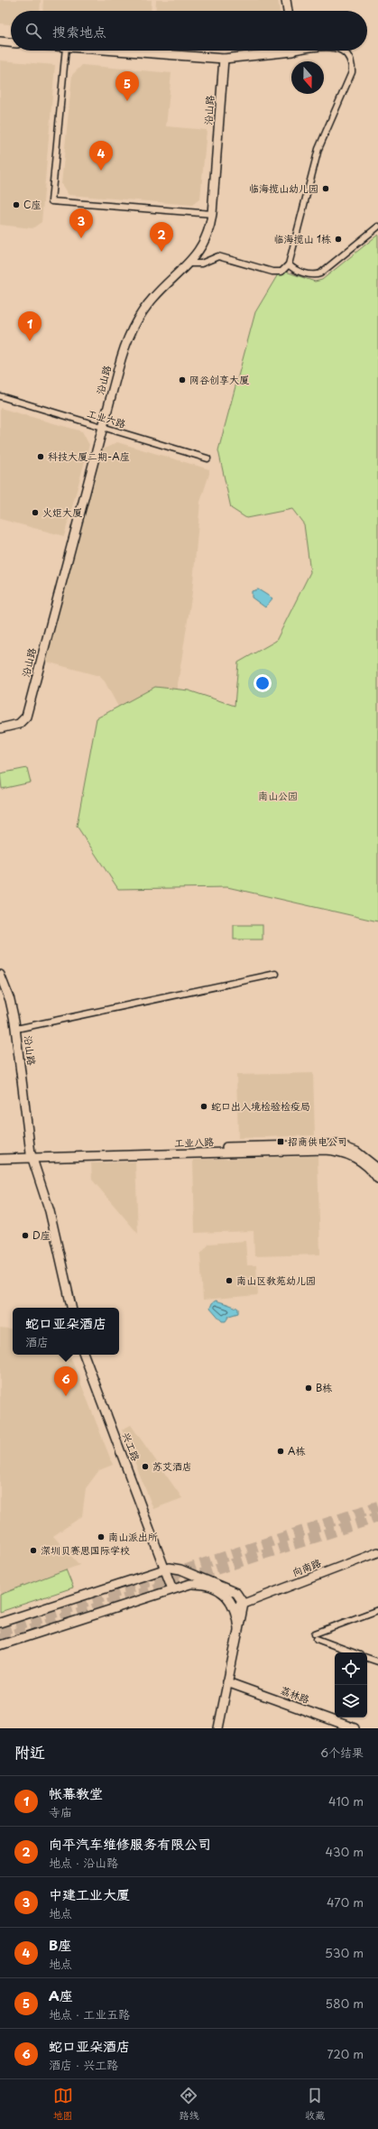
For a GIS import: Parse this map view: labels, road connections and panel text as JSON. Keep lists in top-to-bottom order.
{
  "streets": {
    "street": [
      "沿山路",
      "工业六路",
      "工业八路",
      "兴工路",
      "向南路",
      "荔林路"
    ]
  },
  "crossings": [
    ["沿山路", "工业六路"],
    ["沿山路", "工业八路"]
  ],
  "parks": ["南山公园"],
  "places": {
    "other": [
      "临海揽山幼儿园",
      "C座",
      "临海揽山 1栋",
      "网谷创享大厦",
      "科技大厦二期-A座",
      "火炬大厦",
      "蛇口出入境检验检疫局",
      "D座",
      "南山区教苑幼儿园",
      "B栋",
      "A栋",
      "苏艾酒店",
      "南山派出所",
      "深圳贝赛思国际学校"
    ],
    "transit": ["招商供电公司"]
  },
  "north": "bottom",
  "page": {
    "search": "搜索地点",
    "pins": [
      "5",
      "4",
      "3",
      "2",
      "1",
      "6"
    ],
    "popup": ["蛇口亚朵酒店", "酒店"],
    "heading": ["附近", "6个结果"],
    "list": [
      {
        "mark": "1",
        "name": "帐幕教堂",
        "note": "寺庙",
        "value": "410 m"
      },
      {
        "mark": "2",
        "name": "向平汽车维修服务有限公司",
        "note": "地点 · 沿山路",
        "value": "430 m"
      },
      {
        "mark": "3",
        "name": "中建工业大厦",
        "note": "地点",
        "value": "470 m"
      },
      {
        "mark": "4",
        "name": "B座",
        "note": "地点",
        "value": "530 m"
      },
      {
        "mark": "5",
        "name": "A座",
        "note": "地点 · 工业五路",
        "value": "580 m"
      },
      {
        "mark": "6",
        "name": "蛇口亚朵酒店",
        "note": "酒店 · 兴工路",
        "value": "720 m"
      }
    ],
    "nav": ["地图", "路线", "收藏"]
  }
}
